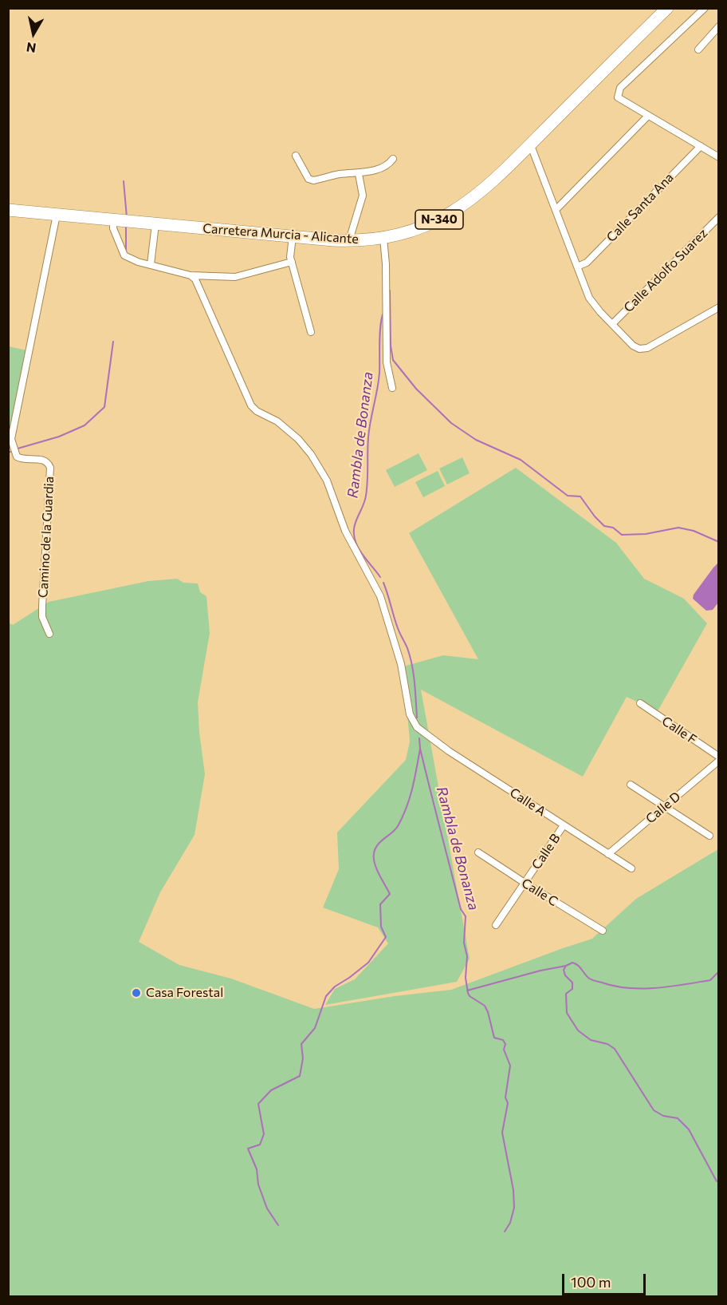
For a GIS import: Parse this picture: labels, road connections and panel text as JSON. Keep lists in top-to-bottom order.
{
  "streets": {
    "highway": ["N-340", "Carretera Murcia - Alicante"],
    "street": [
      "Calle Santa Ana",
      "Calle Adolfo Suarez",
      "Camino de la Guardia",
      "Calle F",
      "Calle A",
      "Calle D",
      "Calle B",
      "Calle C"
    ]
  },
  "crossings": [
    ["Carretera Murcia - Alicante", "Camino de la Guardia"],
    ["Calle A", "Calle D"],
    ["Calle A", "Calle B"],
    ["Calle B", "Calle C"]
  ],
  "water": ["Rambla de Bonanza"],
  "places": ["Casa Forestal"],
  "scale_bar": "100 m",
  "north": "bottom"
}
